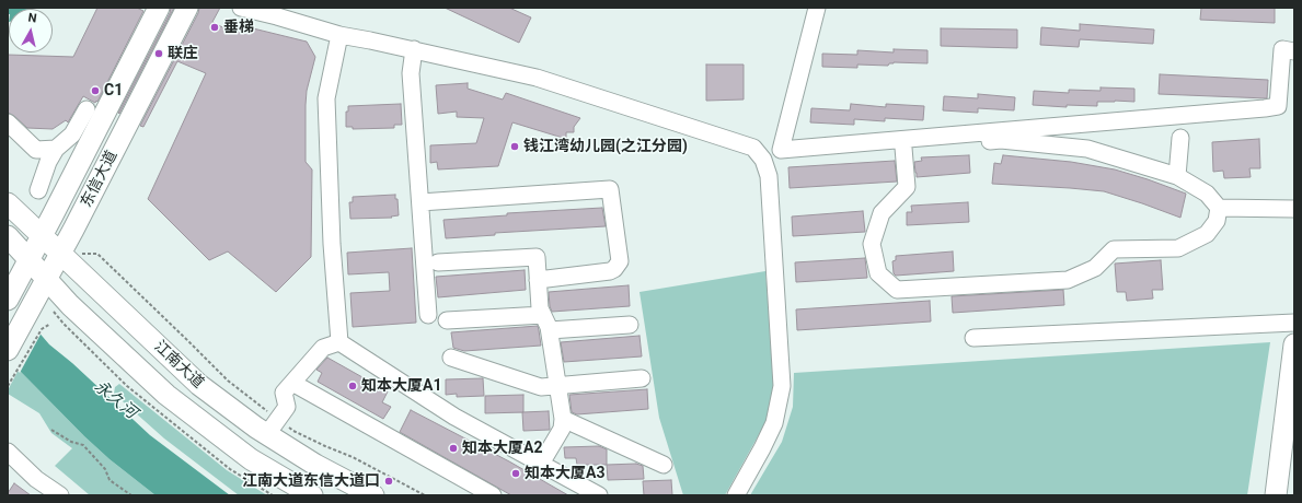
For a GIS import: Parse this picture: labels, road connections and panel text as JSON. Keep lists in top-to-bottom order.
{
  "streets": {
    "main road": ["东信大道", "江南大道"]
  },
  "crossings": [
    ["东信大道", "江南大道"]
  ],
  "water": ["永久河"],
  "places": [
    "垂梯",
    "联庄",
    "C1",
    "钱江湾幼儿园(之江分园)",
    "知本大厦A1",
    "知本大厦A2",
    "知本大厦A3",
    "江南大道东信大道口"
  ],
  "north": "top"
}
